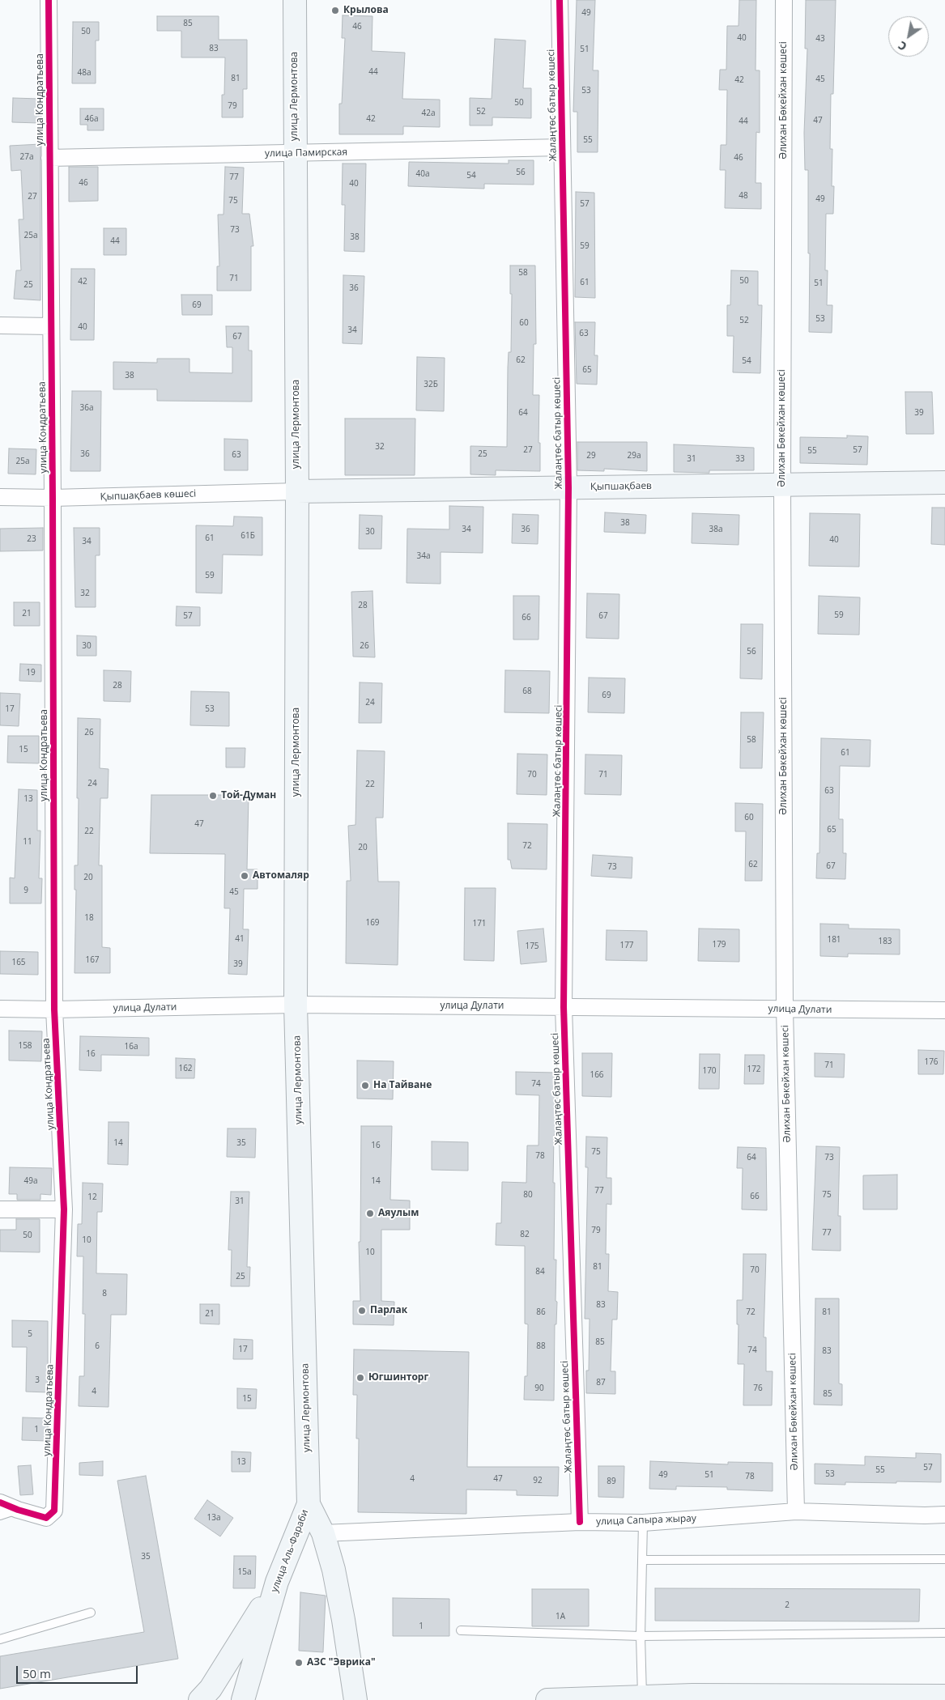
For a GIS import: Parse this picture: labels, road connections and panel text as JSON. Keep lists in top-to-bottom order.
{
  "streets": {
    "main road": ["улица Лермонтова", "Қыпшақбаев", "улица Аль-Фараби"],
    "street": [
      "улица Кондратьева",
      "Әлихан Бөкейхан көшесі",
      "Жалаңтөс батыр көшесі",
      "улица Памирская",
      "Қыпшақбаев көшесі",
      "улица Дулати",
      "улица Сапыра жырау"
    ]
  },
  "crossings": [
    ["улица Лермонтова", "улица Памирская"],
    ["улица Лермонтова", "Қыпшақбаев"],
    ["улица Лермонтова", "Қыпшақбаев көшесі"],
    ["улица Лермонтова", "улица Дулати"],
    ["улица Лермонтова", "улица Аль-Фараби"],
    ["улица Кондратьева", "улица Памирская"],
    ["улица Кондратьева", "Қыпшақбаев көшесі"],
    ["улица Кондратьева", "улица Дулати"],
    ["Әлихан Бөкейхан көшесі", "Қыпшақбаев"],
    ["Әлихан Бөкейхан көшесі", "улица Дулати"],
    ["Әлихан Бөкейхан көшесі", "улица Сапыра жырау"],
    ["Жалаңтөс батыр көшесі", "улица Памирская"],
    ["Жалаңтөс батыр көшесі", "Қыпшақбаев"],
    ["Жалаңтөс батыр көшесі", "улица Дулати"],
    ["Жалаңтөс батыр көшесі", "улица Сапыра жырау"],
    ["Қыпшақбаев", "Қыпшақбаев көшесі"],
    ["улица Сапыра жырау", "улица Аль-Фараби"]
  ],
  "places": [
    "Крылова",
    "Той-Думан",
    "Автомаляр",
    "На Тайване",
    "Аяулым",
    "Парлак",
    "Югшинторг",
    "АЗС \"Эврика\""
  ],
  "house_numbers": [
    "49",
    "85",
    "46",
    "50",
    "40",
    "43",
    "83",
    "51",
    "44",
    "48а",
    "81",
    "45",
    "42",
    "53",
    "50",
    "79",
    "52",
    "42а",
    "46а",
    "42",
    "47",
    "44",
    "55",
    "27а",
    "46",
    "56",
    "40а",
    "54",
    "77",
    "46",
    "40",
    "48",
    "27",
    "49",
    "75",
    "57",
    "73",
    "25а",
    "38",
    "44",
    "59",
    "58",
    "71",
    "50",
    "42",
    "61",
    "51",
    "25",
    "36",
    "69",
    "53",
    "52",
    "60",
    "40",
    "34",
    "63",
    "67",
    "62",
    "54",
    "65",
    "38",
    "32Б",
    "36а",
    "64",
    "39",
    "32",
    "27",
    "57",
    "55",
    "36",
    "25",
    "63",
    "29",
    "29а",
    "31",
    "33",
    "25а",
    "38",
    "34",
    "36",
    "38а",
    "30",
    "61Б",
    "61",
    "23",
    "40",
    "34",
    "34а",
    "59",
    "32",
    "28",
    "21",
    "59",
    "57",
    "67",
    "66",
    "30",
    "26",
    "56",
    "19",
    "28",
    "68",
    "69",
    "24",
    "17",
    "53",
    "26",
    "58",
    "15",
    "61",
    "70",
    "71",
    "24",
    "22",
    "63",
    "13",
    "60",
    "47",
    "65",
    "22",
    "11",
    "72",
    "20",
    "62",
    "67",
    "73",
    "20",
    "9",
    "45",
    "18",
    "169",
    "171",
    "41",
    "181",
    "183",
    "179",
    "177",
    "175",
    "167",
    "165",
    "39",
    "158",
    "16а",
    "16",
    "176",
    "71",
    "162",
    "172",
    "170",
    "166",
    "74",
    "14",
    "35",
    "16",
    "75",
    "78",
    "64",
    "73",
    "49а",
    "14",
    "77",
    "80",
    "75",
    "66",
    "12",
    "31",
    "79",
    "77",
    "82",
    "50",
    "10",
    "10",
    "81",
    "70",
    "84",
    "25",
    "8",
    "83",
    "86",
    "72",
    "81",
    "21",
    "5",
    "85",
    "6",
    "88",
    "17",
    "74",
    "83",
    "3",
    "87",
    "90",
    "76",
    "4",
    "85",
    "15",
    "1",
    "13",
    "57",
    "55",
    "53",
    "49",
    "51",
    "78",
    "4",
    "47",
    "92",
    "89",
    "13а",
    "35",
    "15а",
    "2",
    "1А",
    "1"
  ],
  "scale_bar": "50 m",
  "north": "bottom left"
}
